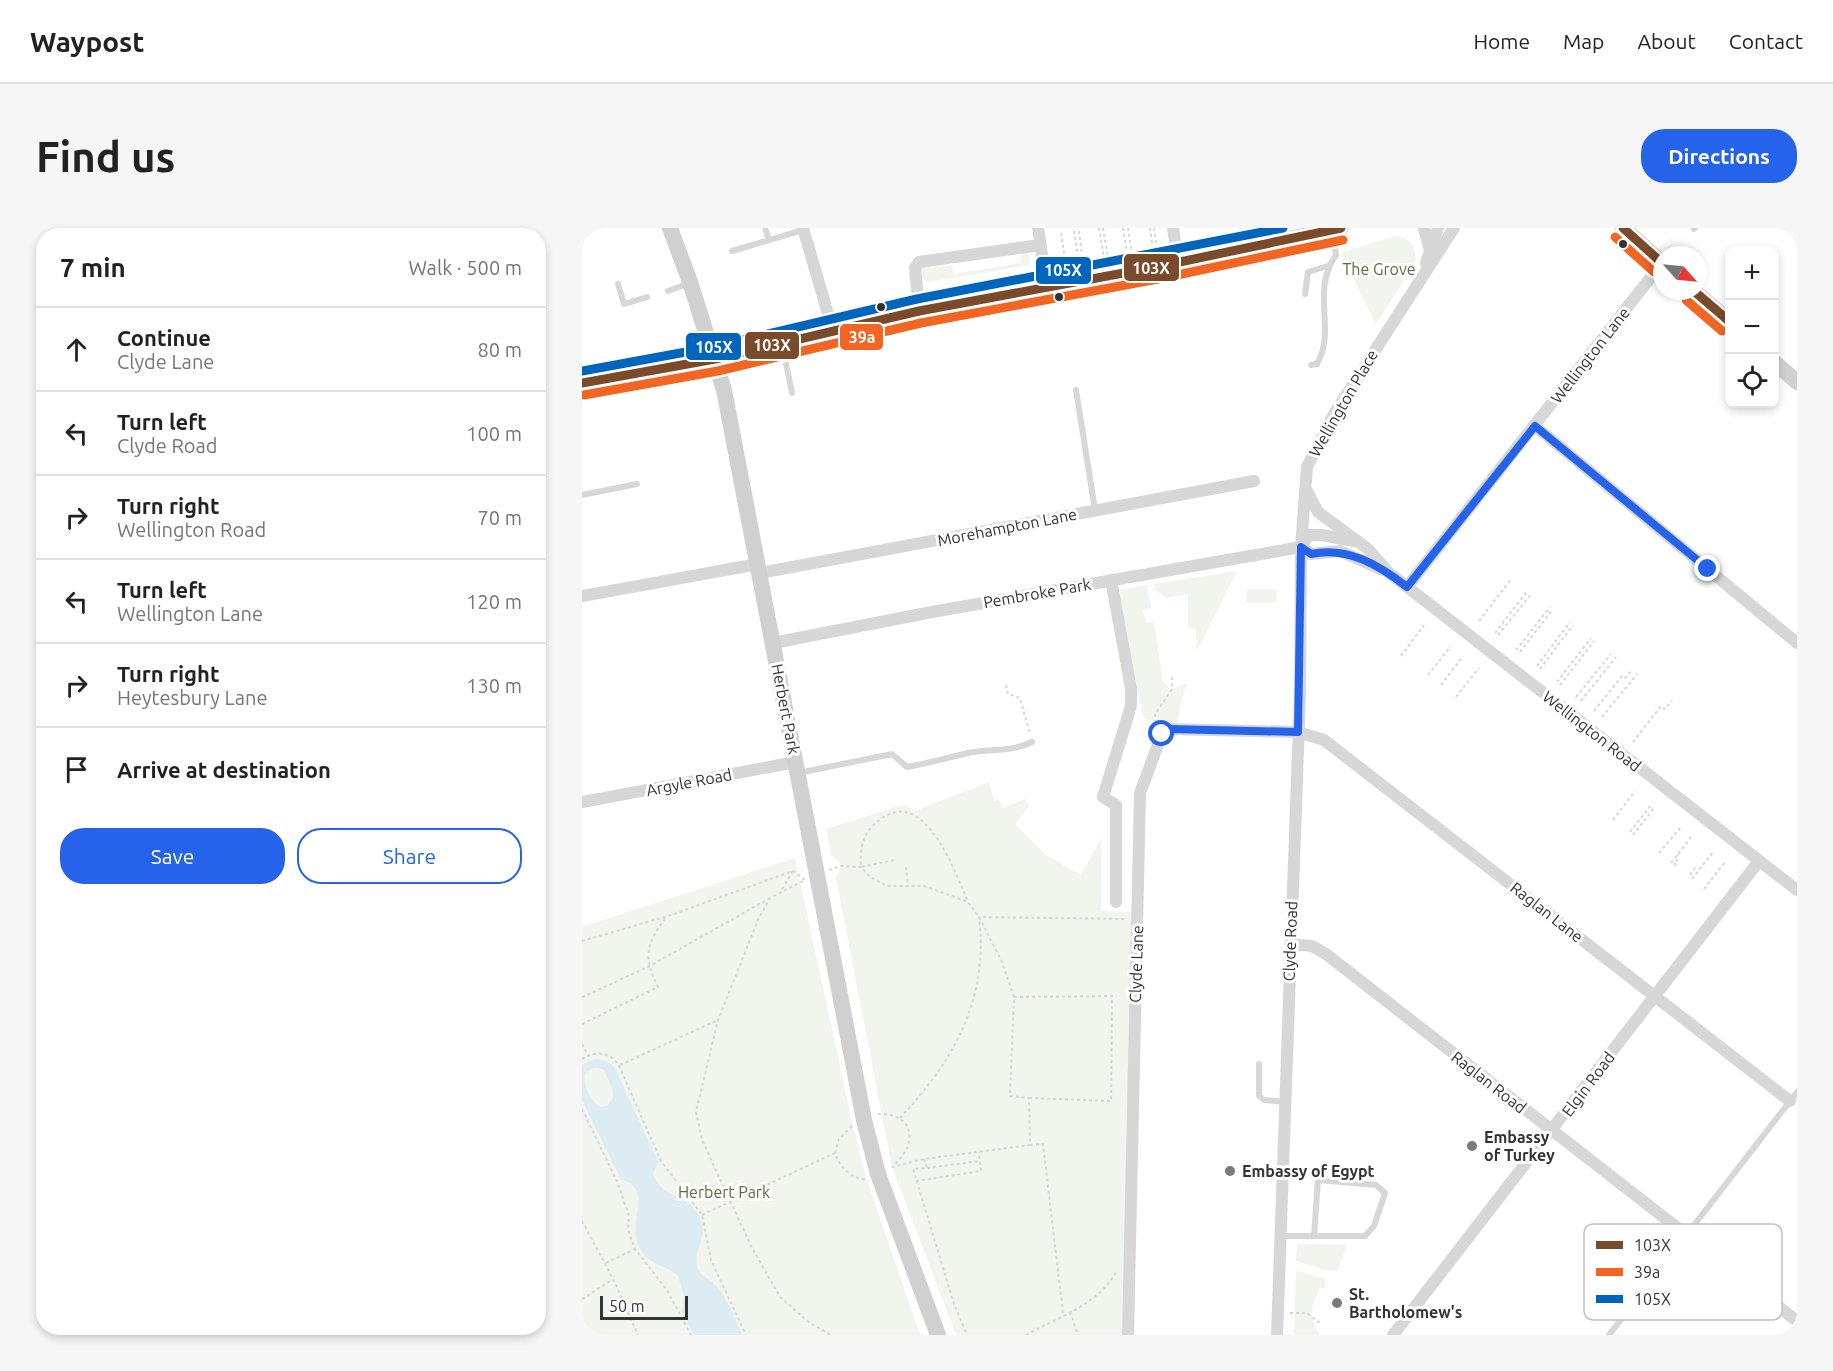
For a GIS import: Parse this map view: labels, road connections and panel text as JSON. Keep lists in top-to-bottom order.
{
  "streets": {
    "street": [
      "Wellington Lane",
      "Wellington Place",
      "Morehampton Lane",
      "Pembroke Park",
      "Herbert Park",
      "Wellington Road",
      "Argyle Road",
      "Raglan Lane",
      "Clyde Road",
      "Clyde Lane",
      "Raglan Road",
      "Elgin Road"
    ]
  },
  "crossings": [
    ["Wellington Lane", "Wellington Road"],
    ["Wellington Place", "Pembroke Park"],
    ["Wellington Place", "Wellington Road"],
    ["Wellington Place", "Clyde Road"],
    ["Morehampton Lane", "Herbert Park"],
    ["Pembroke Park", "Herbert Park"],
    ["Pembroke Park", "Wellington Road"],
    ["Pembroke Park", "Clyde Road"],
    ["Herbert Park", "Argyle Road"],
    ["Wellington Road", "Clyde Road"],
    ["Wellington Road", "Elgin Road"],
    ["Raglan Lane", "Clyde Road"],
    ["Raglan Lane", "Clyde Lane"],
    ["Raglan Lane", "Elgin Road"],
    ["Clyde Road", "Clyde Lane"],
    ["Clyde Road", "Raglan Road"],
    ["Raglan Road", "Elgin Road"]
  ],
  "parks": ["The Grove", "Herbert Park"],
  "places": ["Embassy of Turkey", "Embassy of Egypt", "St. Bartholomew's"],
  "lines": ["transit line 103X", "transit line 105X", "transit line 39a"],
  "legend": ["103X", "39a", "105X"],
  "scale_bar": "50 m",
  "north": "bottom right",
  "page": {
    "header": "Waypost",
    "nav": [
      "Home",
      "Map",
      "About",
      "Contact"
    ],
    "buttons": [
      "Directions",
      ["Save", "Share"]
    ],
    "title": "Find us",
    "heading": ["7 min", "Walk · 500 m"],
    "map_buttons": ["+", "−"],
    "list": [
      ["Continue", "Clyde Lane", "80 m"],
      ["Turn left", "Clyde Road", "100 m"],
      ["Turn right", "Wellington Road", "70 m"],
      ["Turn left", "Wellington Lane", "120 m"],
      ["Turn right", "Heytesbury Lane", "130 m"],
      "Arrive at destination"
    ],
    "scale": "50 m"
  }
}
